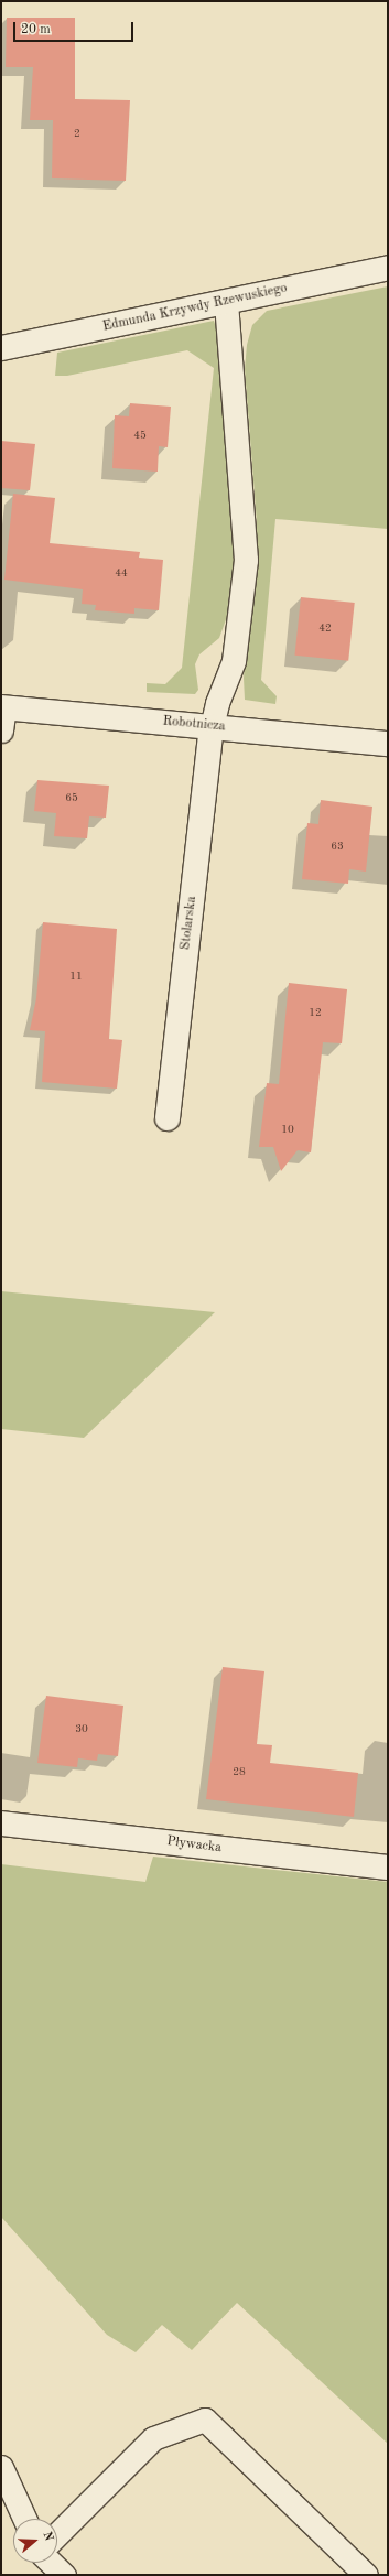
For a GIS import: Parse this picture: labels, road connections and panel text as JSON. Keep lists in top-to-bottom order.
{
  "streets": {
    "street": [
      "Edmunda Krzywdy Rzewuskiego",
      "Robotnicza",
      "Stolarska",
      "Pływacka"
    ]
  },
  "crossings": [
    ["Robotnicza", "Stolarska"]
  ],
  "house_numbers": [
    "2",
    "45",
    "44",
    "42",
    "65",
    "63",
    "11",
    "12",
    "10",
    "30",
    "28"
  ],
  "scale_bar": "20 m",
  "north": "right"
}
